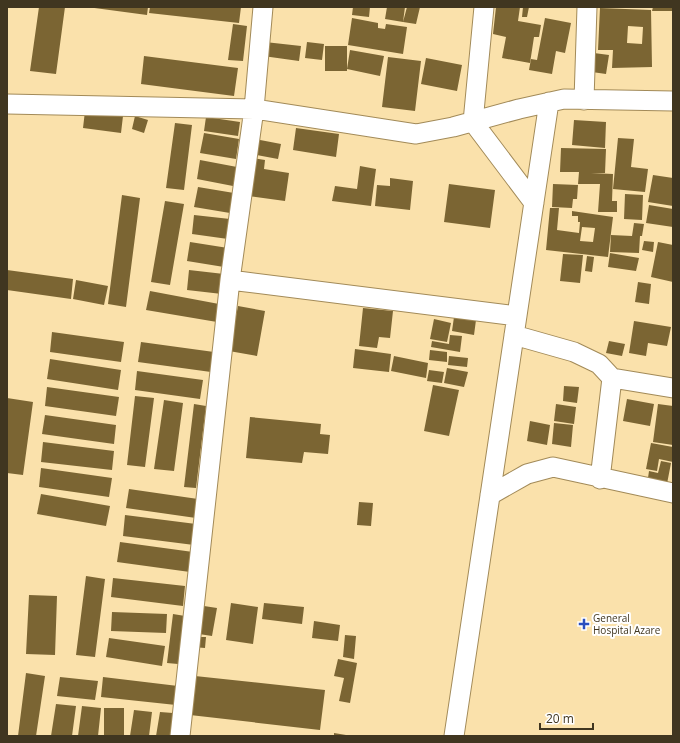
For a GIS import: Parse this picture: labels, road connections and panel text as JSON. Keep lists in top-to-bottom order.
{
  "places": {
    "health": ["General Hospital Azare"]
  },
  "scale_bar": "20 m"
}
